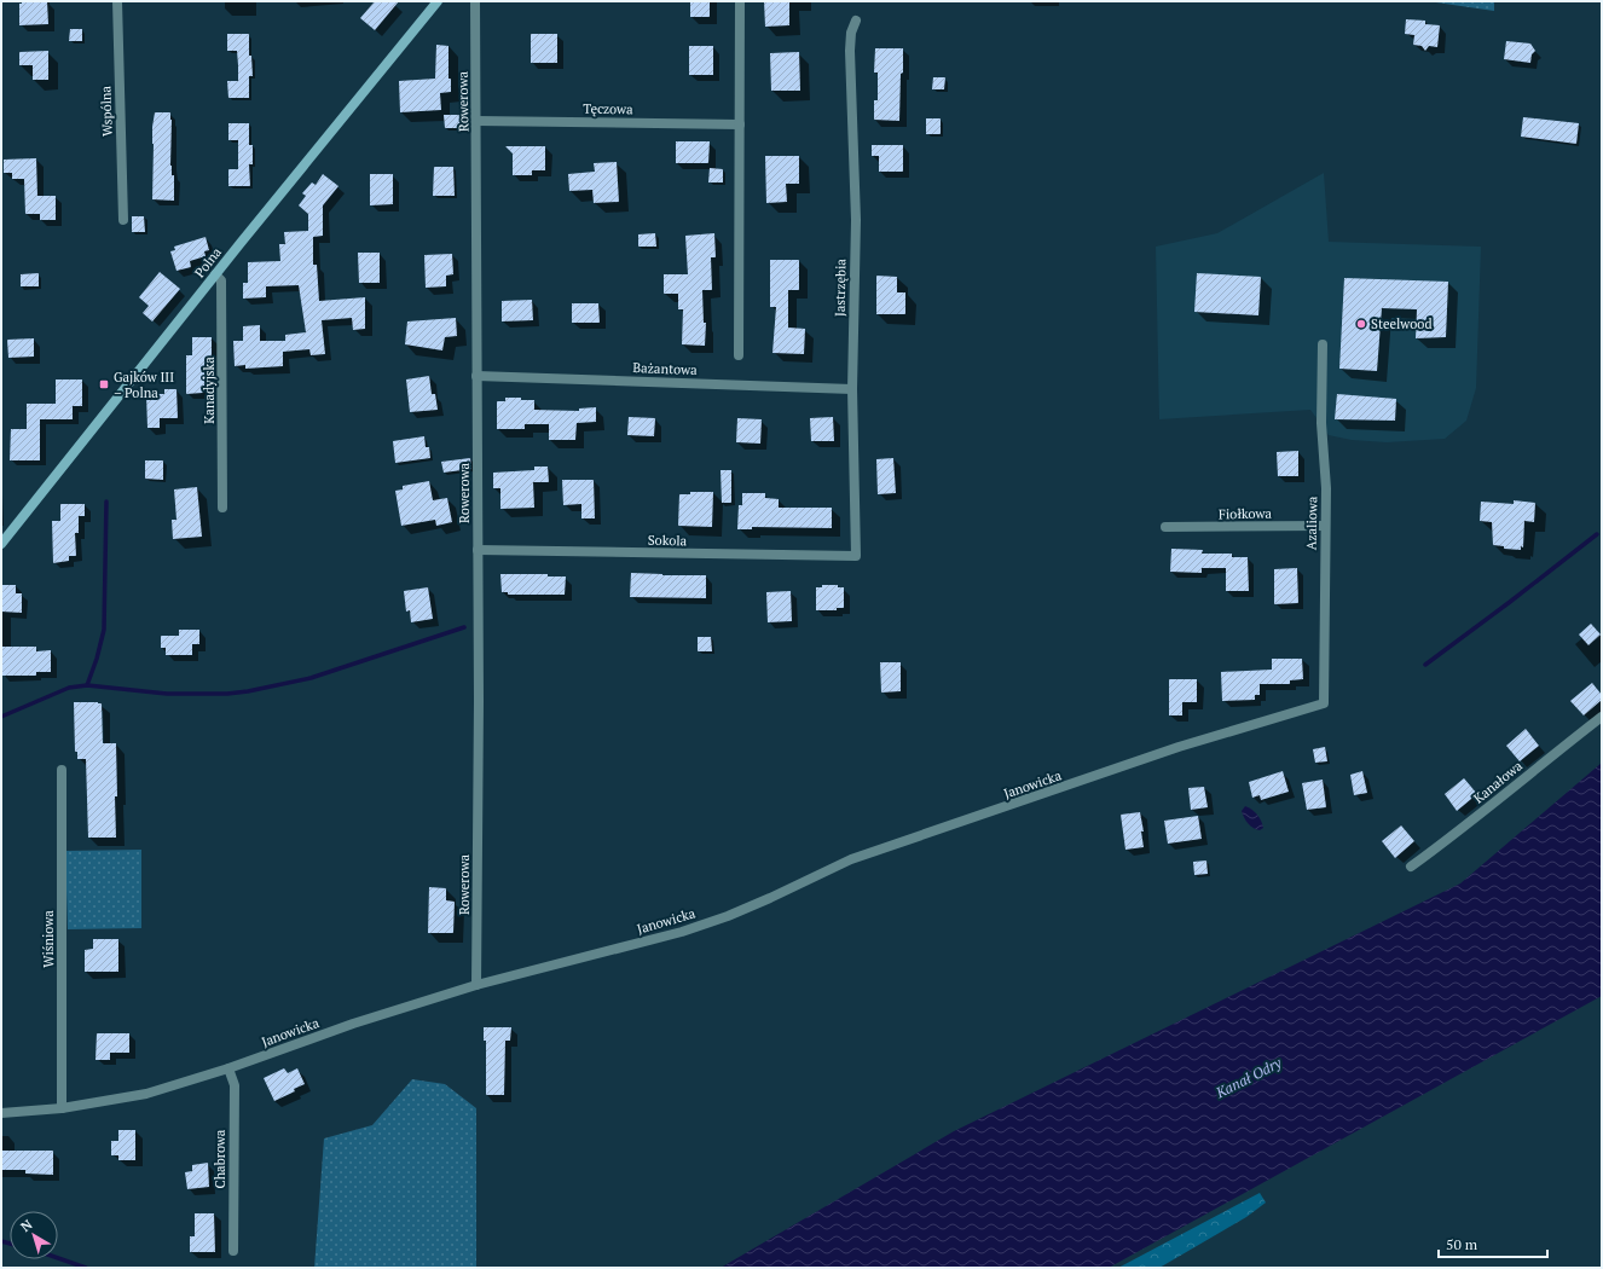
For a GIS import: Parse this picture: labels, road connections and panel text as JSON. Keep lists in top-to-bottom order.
{
  "streets": {
    "street": [
      "Rowerowa",
      "Tęczowa",
      "Wspólna",
      "Polna",
      "Jastrzębia",
      "Bażantowa",
      "Kanadyjska",
      "Fiołkowa",
      "Azaliowa",
      "Sokola",
      "Kanałowa",
      "Janowicka",
      "Wiśniowa",
      "Chabrowa"
    ]
  },
  "crossings": [
    ["Rowerowa", "Tęczowa"],
    ["Rowerowa", "Bażantowa"],
    ["Rowerowa", "Sokola"],
    ["Rowerowa", "Janowicka"],
    ["Polna", "Kanadyjska"],
    ["Jastrzębia", "Bażantowa"],
    ["Jastrzębia", "Sokola"],
    ["Fiołkowa", "Azaliowa"],
    ["Azaliowa", "Janowicka"],
    ["Janowicka", "Wiśniowa"],
    ["Janowicka", "Chabrowa"]
  ],
  "water": ["Kanał Odry"],
  "places": {
    "other": ["Steelwood"],
    "transit": ["Gajków III – Polna"]
  },
  "scale_bar": "50 m",
  "north": "top left"
}
